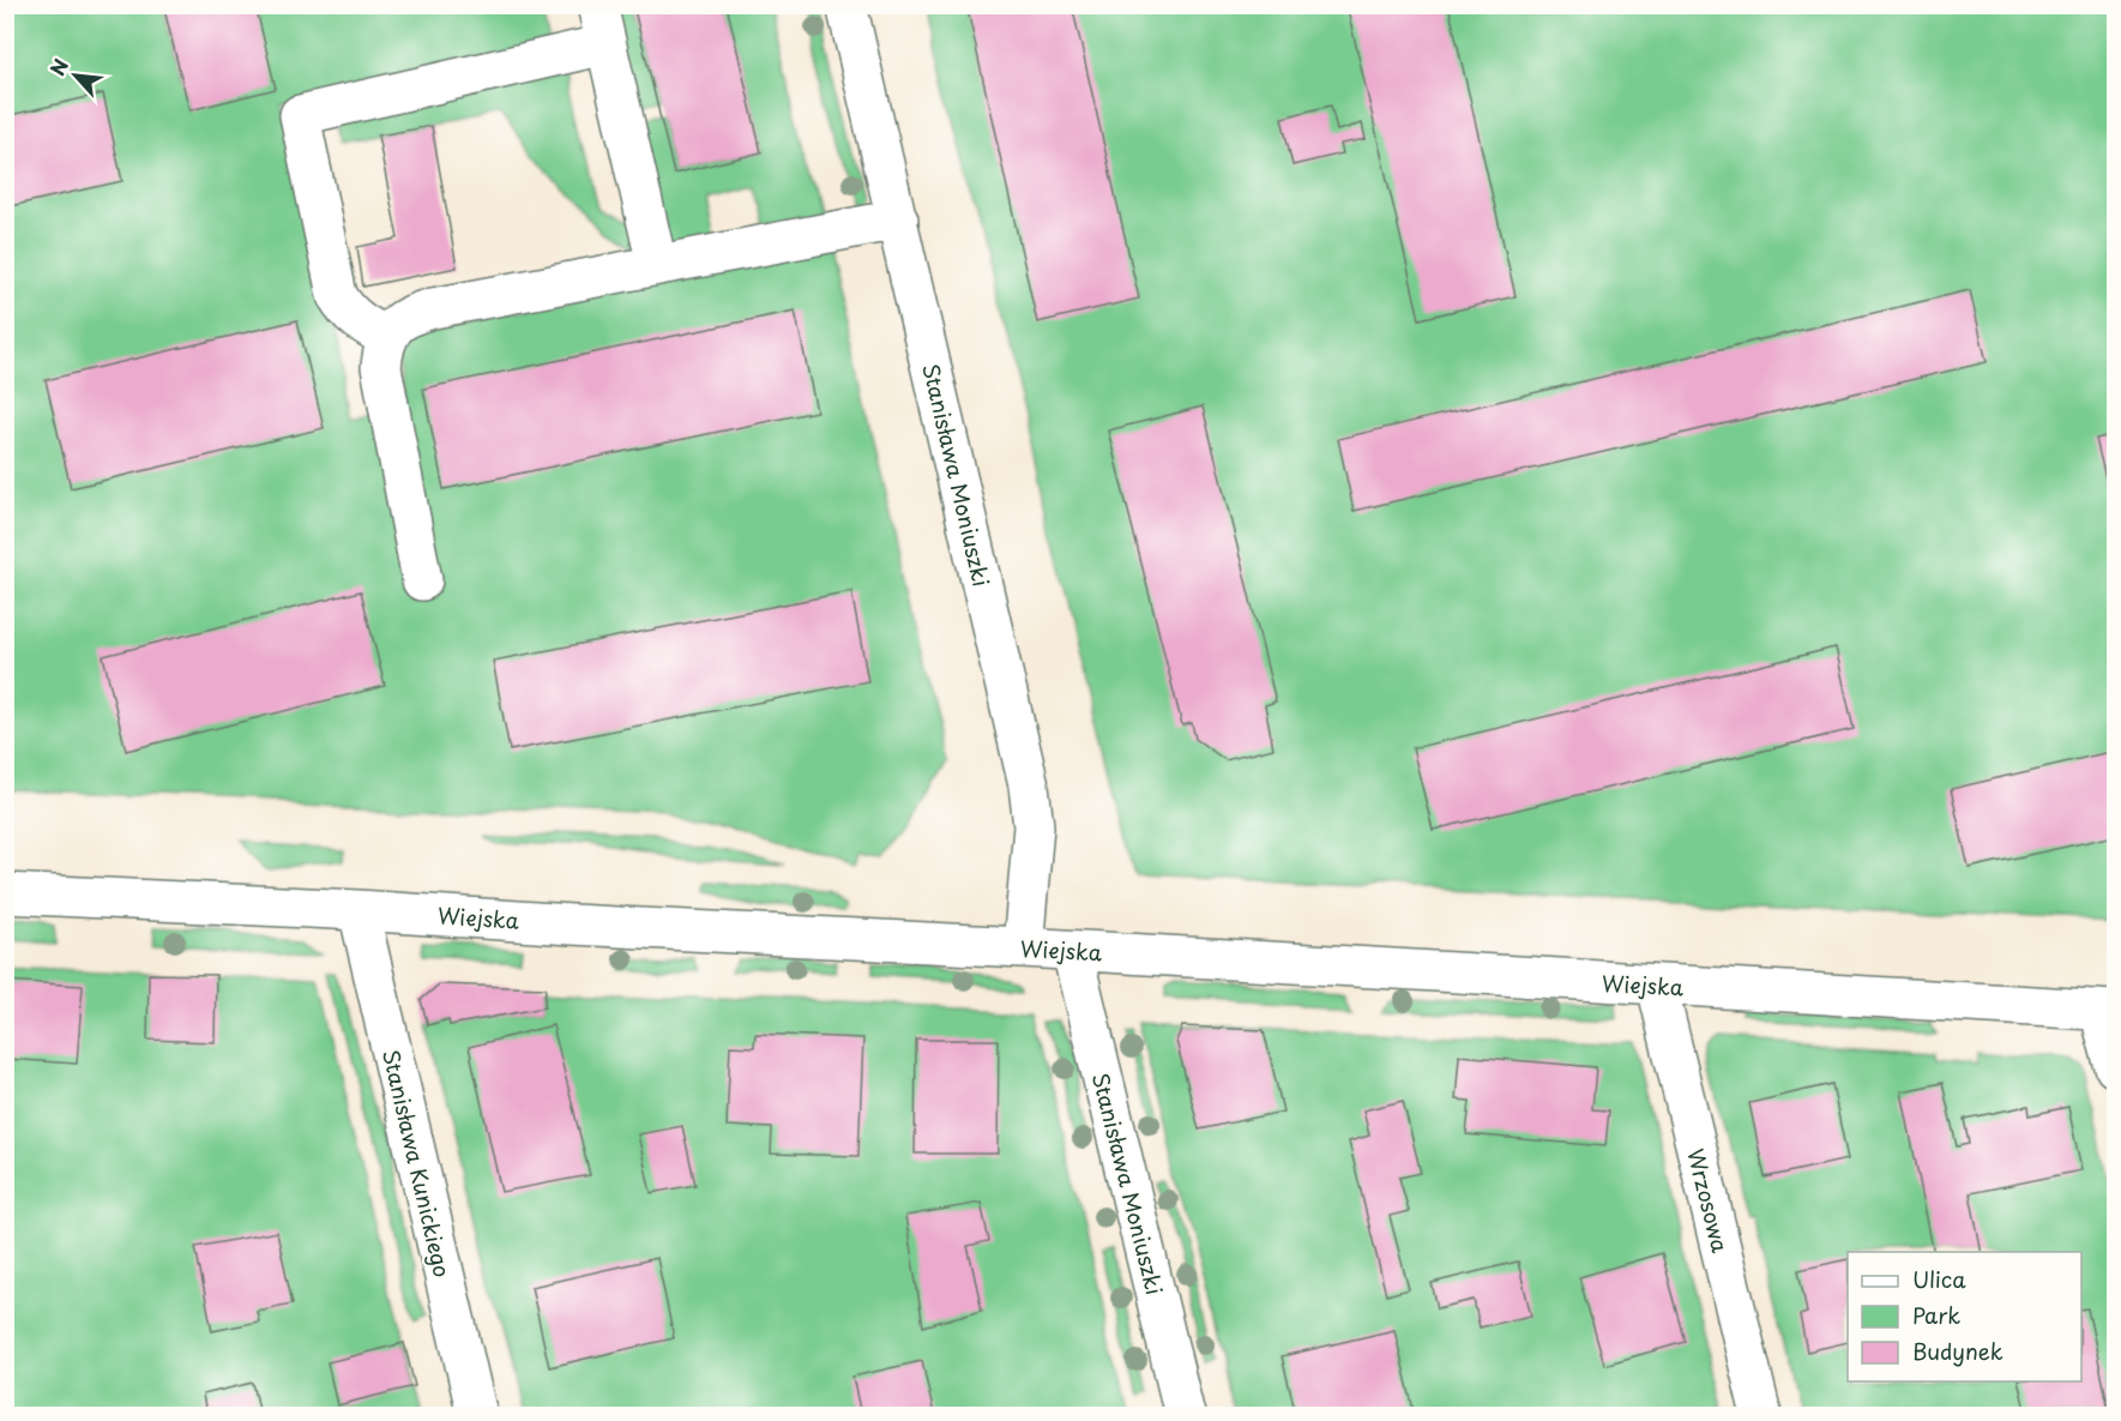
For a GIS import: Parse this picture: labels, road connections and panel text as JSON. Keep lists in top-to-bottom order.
{
  "streets": {
    "street": [
      "Stanisława Moniuszki",
      "Wiejska",
      "Stanisława Kunickiego",
      "Wrzosowa"
    ]
  },
  "crossings": [
    ["Stanisława Moniuszki", "Wiejska"],
    ["Wiejska", "Stanisława Kunickiego"],
    ["Wiejska", "Wrzosowa"]
  ],
  "legend": ["Ulica", "Park", "Budynek"],
  "north": "top left"
}
